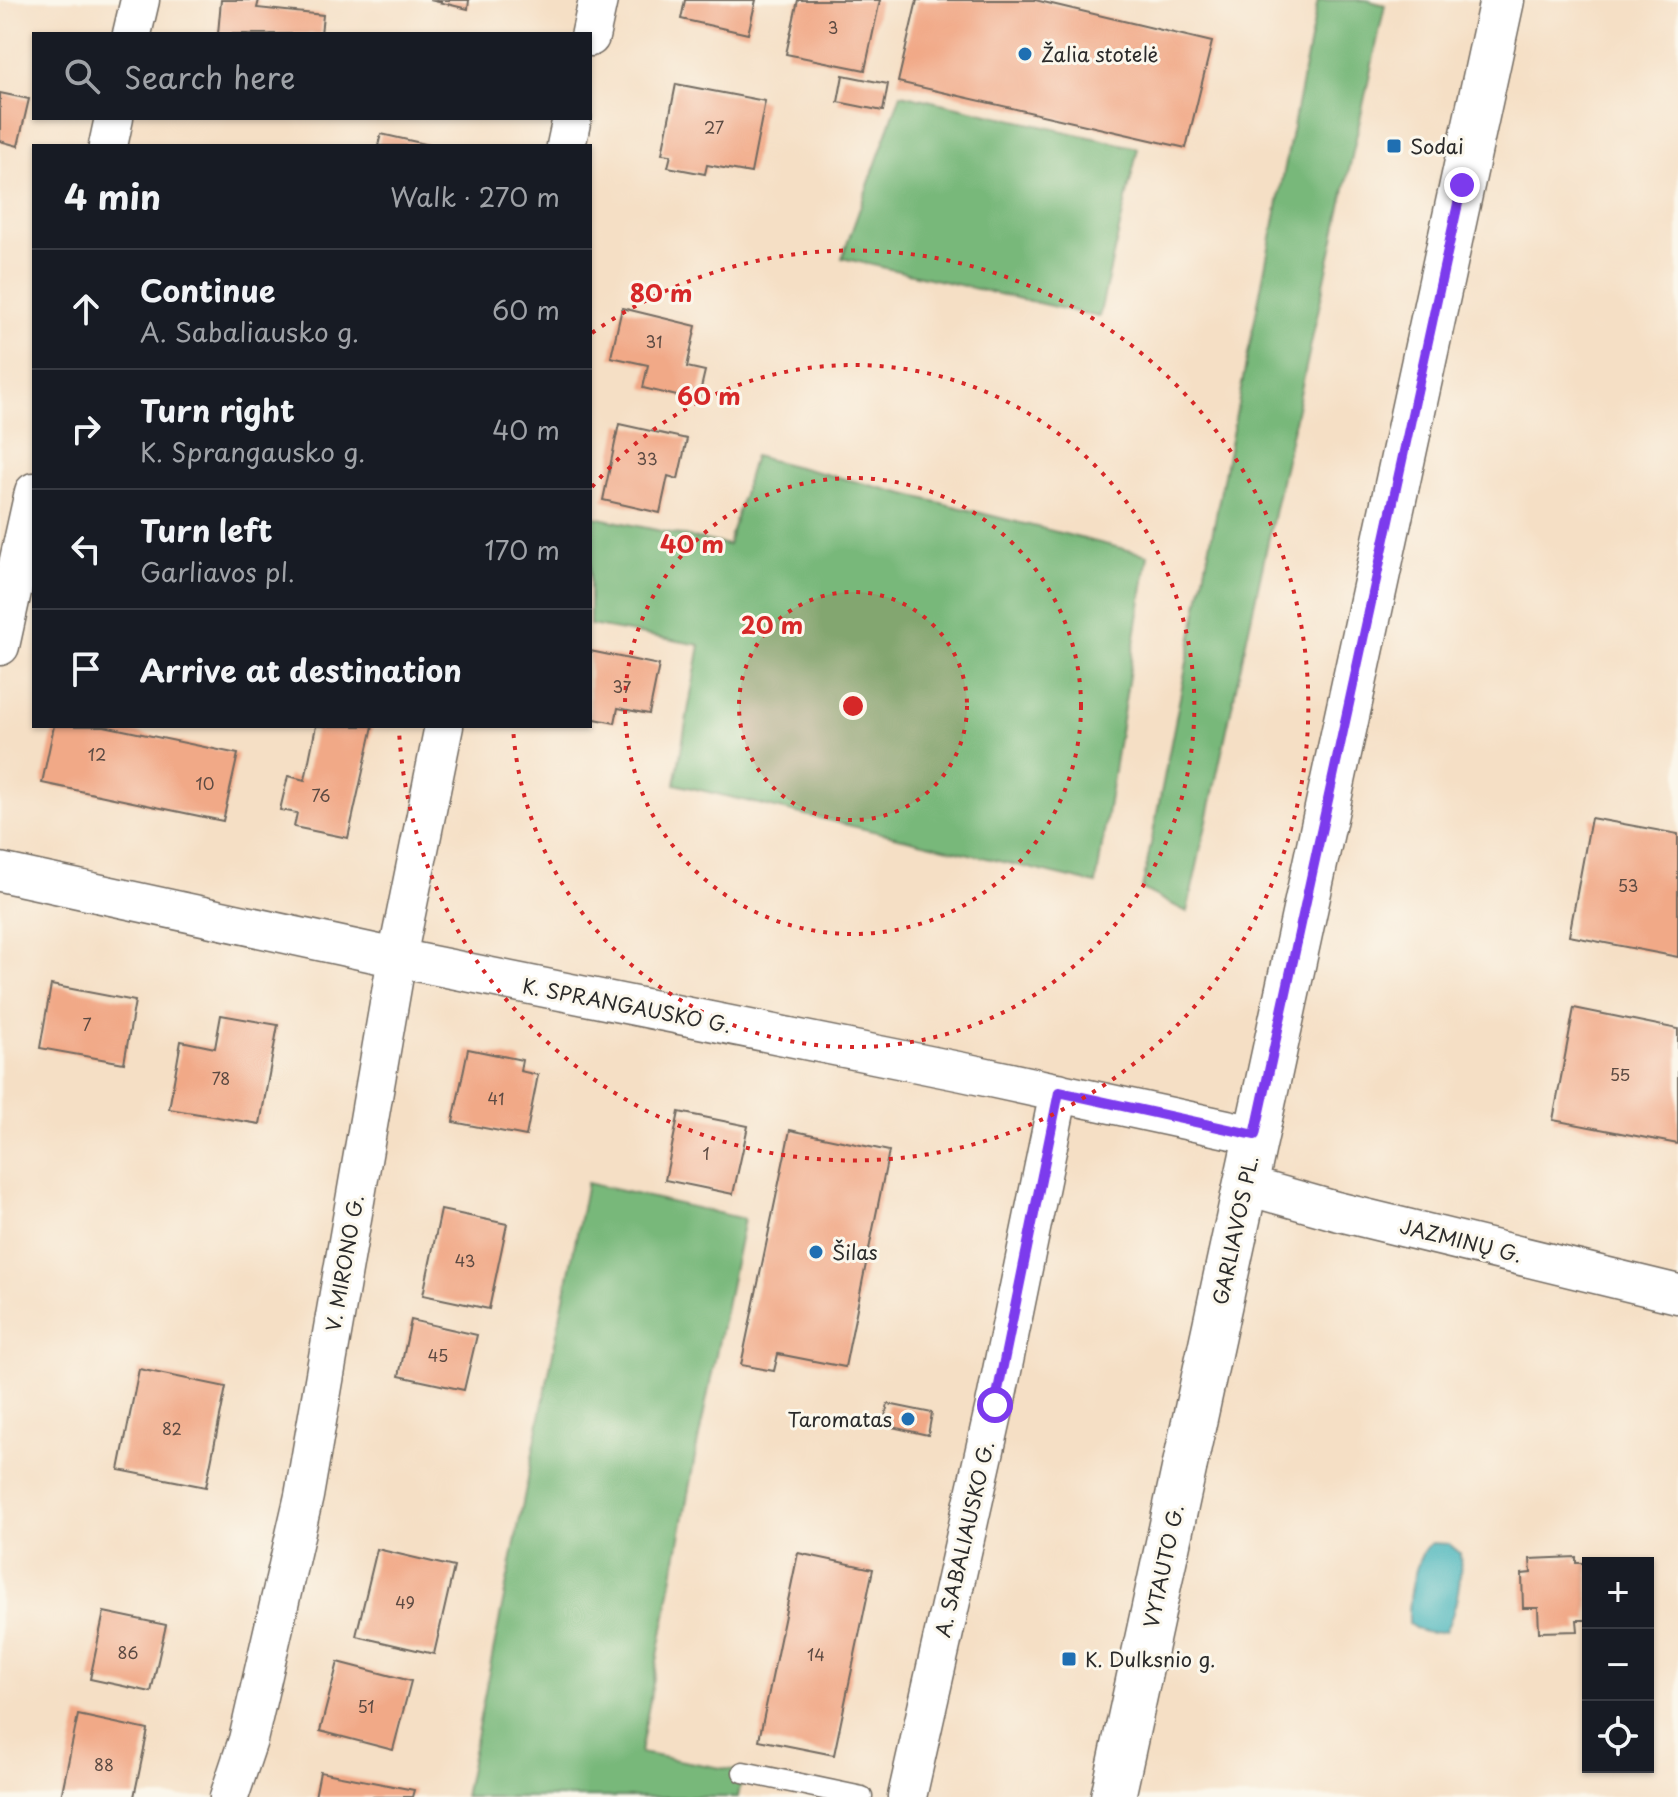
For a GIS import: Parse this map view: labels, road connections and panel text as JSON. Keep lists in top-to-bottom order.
{
  "streets": {
    "main road": ["GARLIAVOS PL.", "VYTAUTO G."],
    "street": [
      "K. SPRANGAUSKO G.",
      "JAZMINŲ G.",
      "V. MIRONO G.",
      "A. SABALIAUSKO G."
    ]
  },
  "crossings": [
    ["K. SPRANGAUSKO G.", "GARLIAVOS PL."],
    ["K. SPRANGAUSKO G.", "V. MIRONO G."],
    ["K. SPRANGAUSKO G.", "A. SABALIAUSKO G."],
    ["GARLIAVOS PL.", "JAZMINŲ G."],
    ["GARLIAVOS PL.", "VYTAUTO G."]
  ],
  "places": {
    "other": ["Žalia stotelė", "Šilas", "Taromatas"],
    "transit": ["Sodai", "K. Dulksnio g."]
  },
  "house_numbers": [
    "3",
    "27",
    "31",
    "33",
    "37",
    "12",
    "10",
    "76",
    "53",
    "7",
    "55",
    "78",
    "41",
    "1",
    "43",
    "45",
    "82",
    "49",
    "86",
    "14",
    "51",
    "88"
  ],
  "page": {
    "search": "Search here",
    "heading": ["4 min", "Walk · 270 m"],
    "list": [
      ["Continue", "A. Sabaliausko g.", "60 m"],
      ["Turn right", "K. Sprangausko g.", "40 m"],
      ["Turn left", "Garliavos pl.", "170 m"],
      "Arrive at destination"
    ],
    "map_buttons": ["+", "−"]
  },
  "rings": [
    "80 m",
    "60 m",
    "40 m",
    "20 m"
  ]
}
